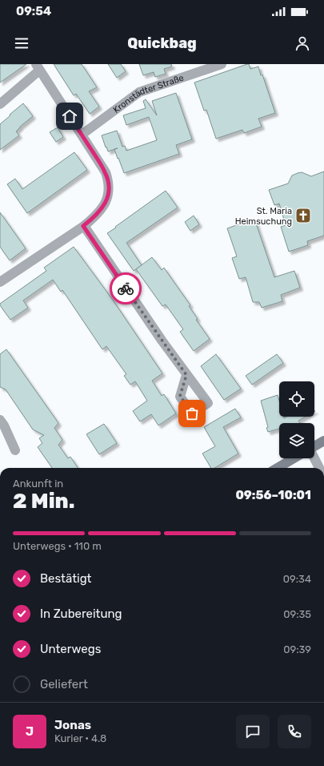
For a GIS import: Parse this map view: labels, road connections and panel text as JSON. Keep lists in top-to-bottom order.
{
  "streets": {
    "street": ["Kronstädter Straße"]
  },
  "places": {
    "church": ["St. Maria Heimsuchung"]
  },
  "page": {
    "status": "09:54",
    "header": "Quickbag",
    "heading": ["2 Min.", "Ankunft in", "09:56–10:01"],
    "panel": ["Jonas", "Kurier · 4.8"],
    "bar": "Unterwegs · 110 m",
    "list": [
      ["Bestätigt", "09:34"],
      ["In Zubereitung", "09:35"],
      ["Unterwegs", "09:39"],
      "Geliefert"
    ],
    "round": "J"
  }
}
